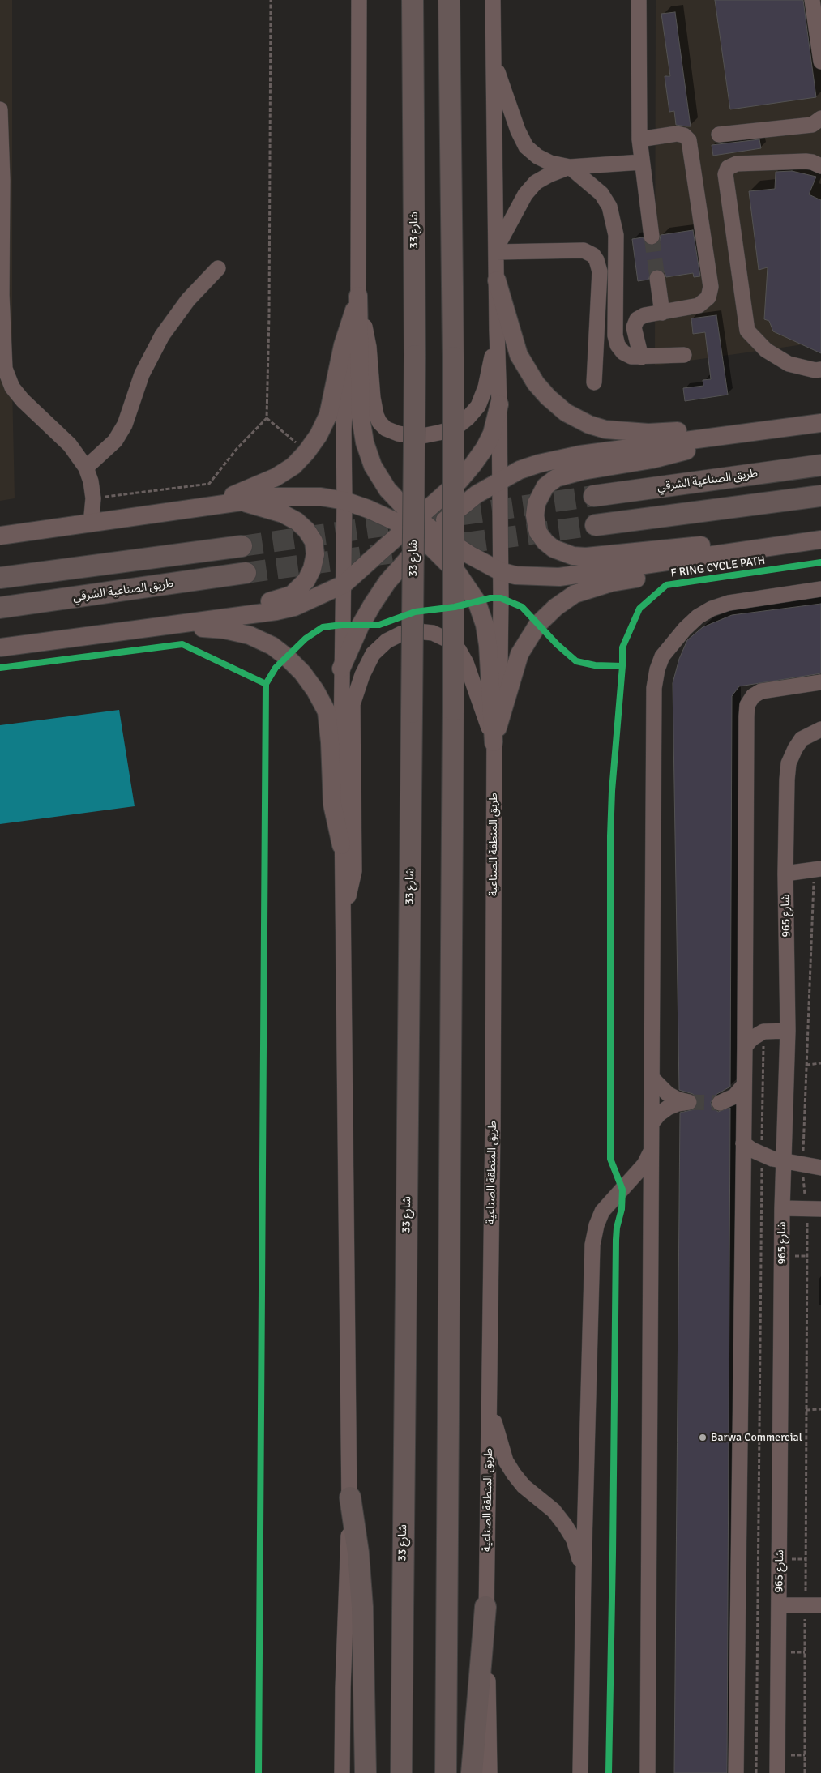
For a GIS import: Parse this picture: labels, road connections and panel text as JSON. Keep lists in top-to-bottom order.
{
  "streets": {
    "highway": ["شارع 33", "طريق الصناعية الشرقي"],
    "street": ["طريق المنطقة الصناعية", "شارع 965"],
    "cycle path": ["F RING CYCLE PATH"]
  },
  "places": ["Barwa Commercial"]
}
